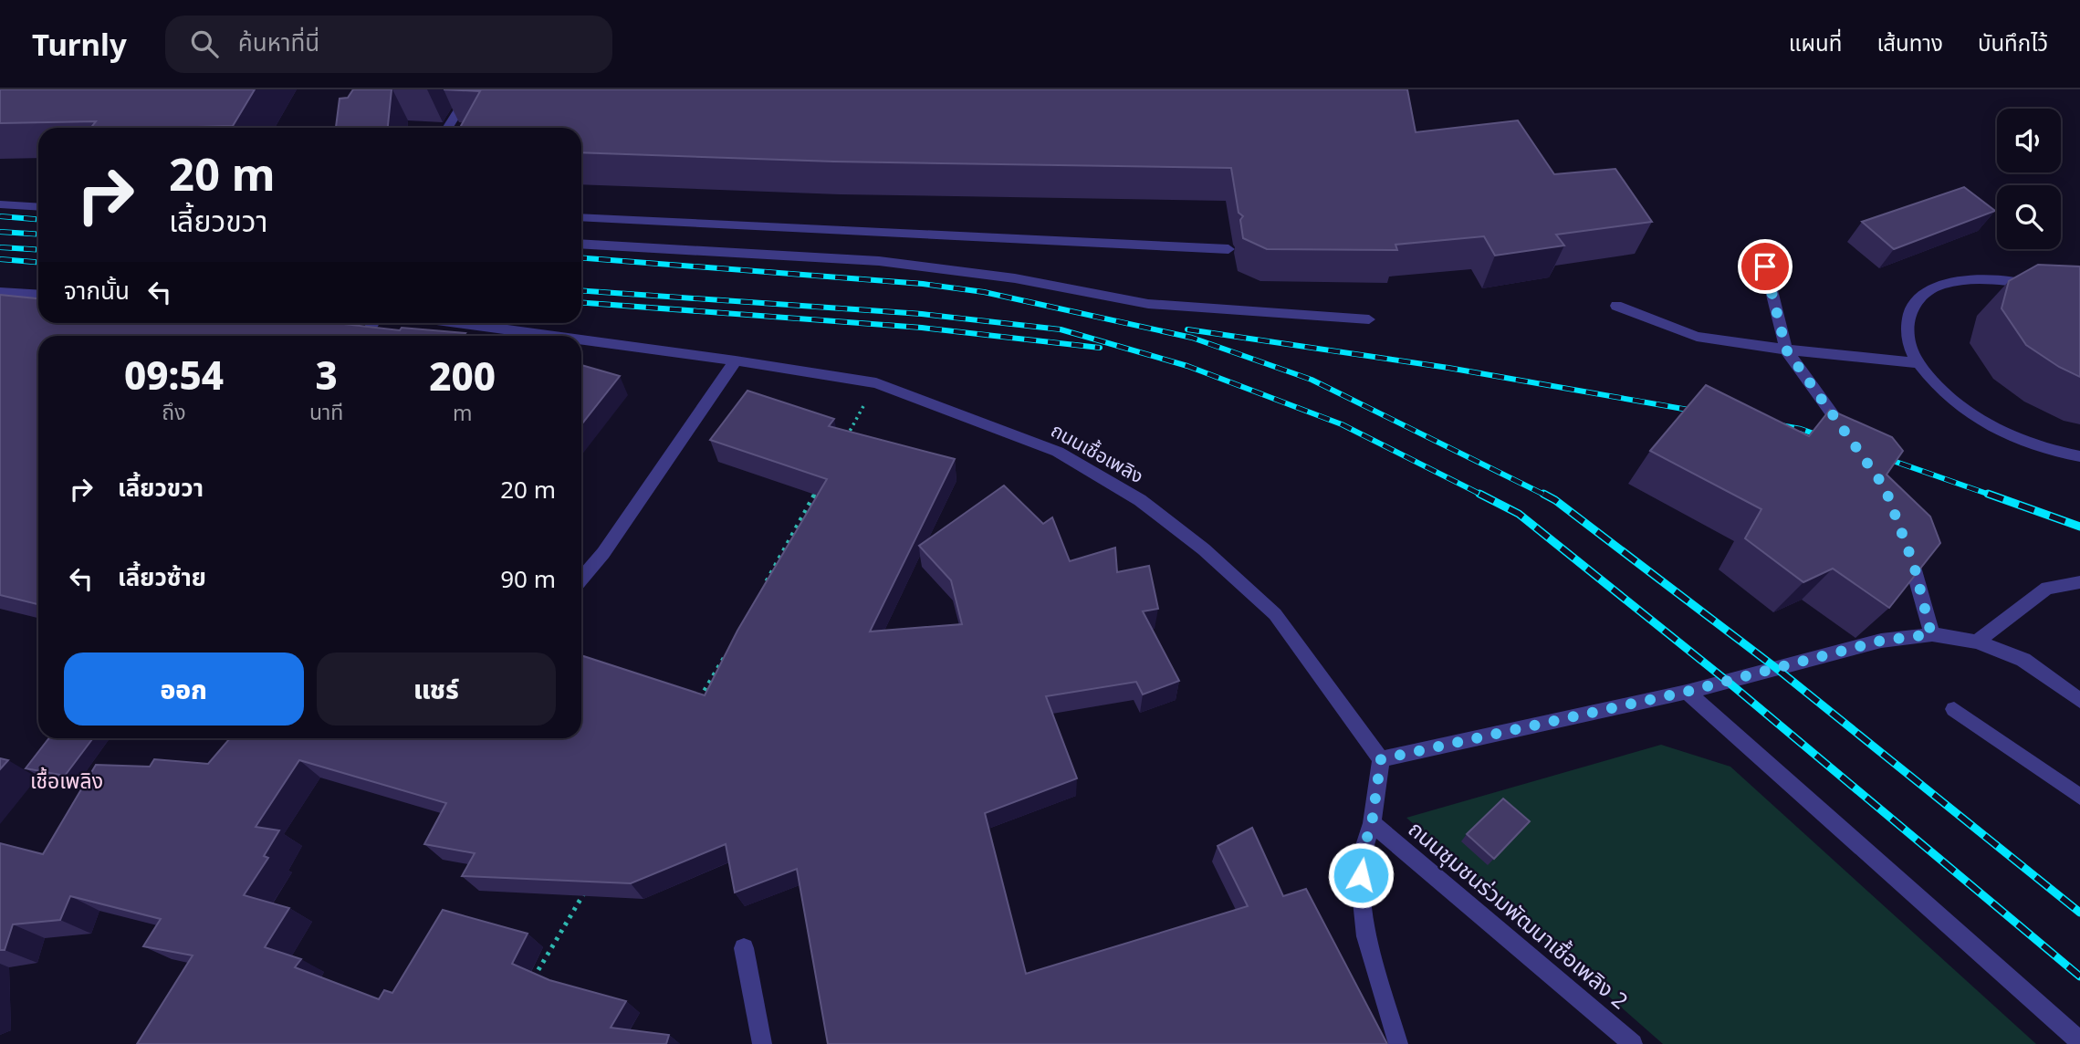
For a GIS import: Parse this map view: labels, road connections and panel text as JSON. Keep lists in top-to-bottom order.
{
  "streets": {
    "street": ["ถนนเชื้อเพลิง", "ถนนชุมชนร่วมพัฒนาเชื้อเพลิง 2"]
  },
  "districts": ["เชื้อเพลิง"],
  "page": {
    "header": "Turnly",
    "search": "ค้นหาที่นี่",
    "nav": ["แผนที่", "เส้นทาง", "บันทึกไว้"],
    "turn": ["20 m", "เลี้ยวขวา"],
    "then": "จากนั้น",
    "eta": [
      "09:54",
      "ถึง",
      "3",
      "นาที",
      "200",
      "m"
    ],
    "list": [
      {
        "name": "เลี้ยวขวา",
        "value": "20 m"
      },
      {
        "name": "เลี้ยวซ้าย",
        "value": "90 m"
      }
    ],
    "buttons": ["ออก", "แชร์"]
  }
}
